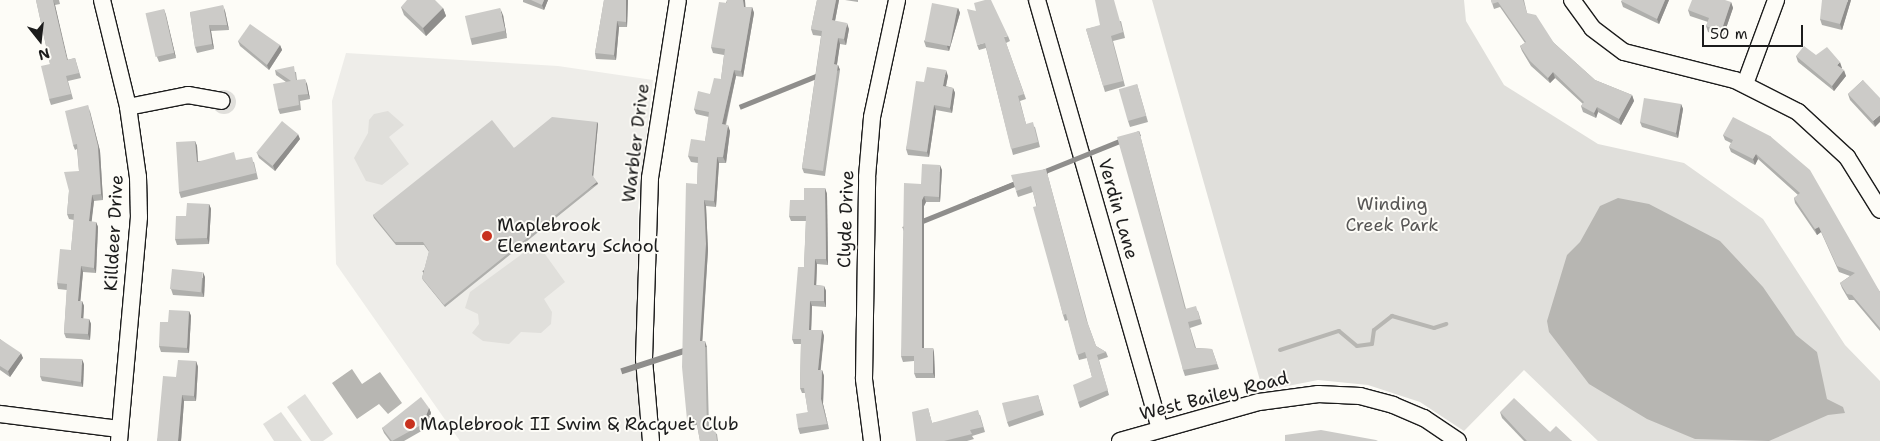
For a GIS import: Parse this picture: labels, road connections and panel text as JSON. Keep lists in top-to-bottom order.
{
  "streets": {
    "street": [
      "Warbler Drive",
      "Verdin Lane",
      "Clyde Drive",
      "Killdeer Drive",
      "West Bailey Road"
    ]
  },
  "crossings": [
    ["Verdin Lane", "West Bailey Road"]
  ],
  "parks": ["Winding Creek Park"],
  "places": ["Maplebrook Elementary School", "Maplebrook II Swim & Racquet Club"],
  "scale_bar": "50 m",
  "north": "bottom"
}
